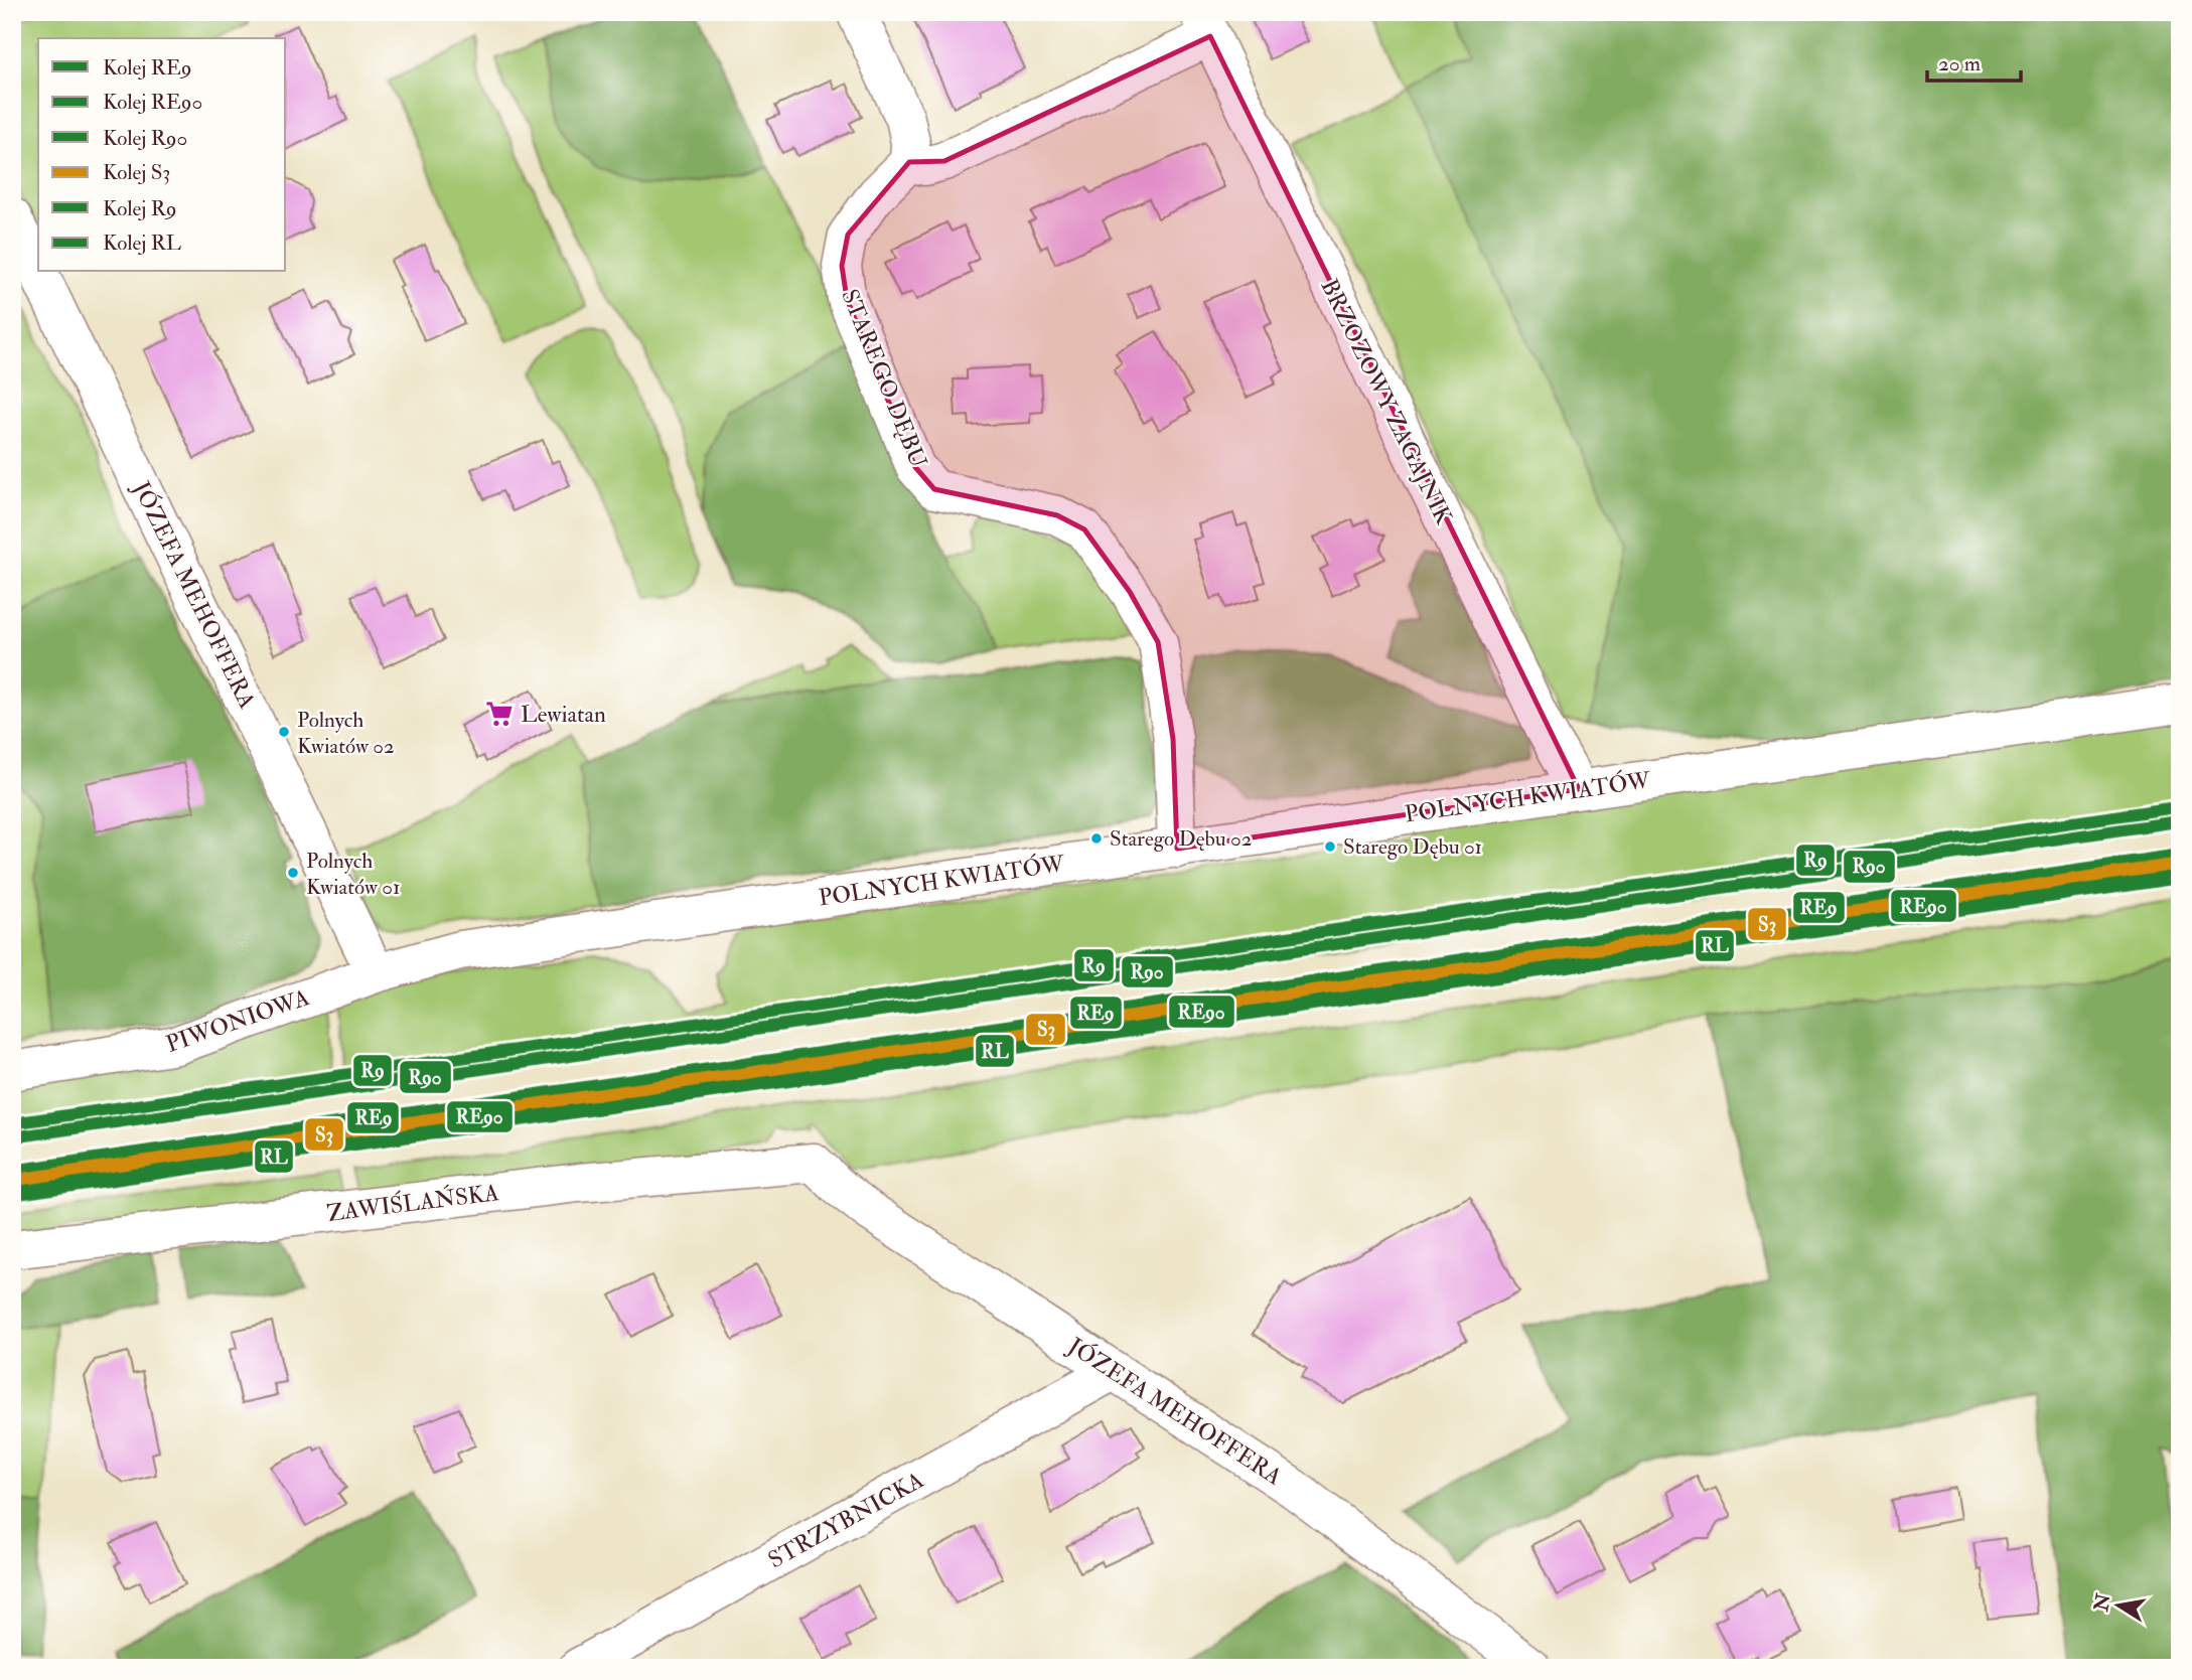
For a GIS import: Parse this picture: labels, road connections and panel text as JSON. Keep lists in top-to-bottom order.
{
  "streets": {
    "street": [
      "STAREGO DĘBU",
      "BRZOZOWY ZAGAJNIK",
      "JÓZEFA MEHOFFERA",
      "POLNYCH KWIATÓW",
      "PIWONIOWA",
      "ZAWIŚLAŃSKA",
      "STRZYBNICKA"
    ]
  },
  "crossings": [
    ["STAREGO DĘBU", "POLNYCH KWIATÓW"],
    ["BRZOZOWY ZAGAJNIK", "POLNYCH KWIATÓW"],
    ["JÓZEFA MEHOFFERA", "POLNYCH KWIATÓW"],
    ["JÓZEFA MEHOFFERA", "PIWONIOWA"],
    ["JÓZEFA MEHOFFERA", "ZAWIŚLAŃSKA"],
    ["JÓZEFA MEHOFFERA", "STRZYBNICKA"],
    ["POLNYCH KWIATÓW", "PIWONIOWA"]
  ],
  "places": {
    "supermarket": ["Lewiatan"],
    "other": [
      "Polnych Kwiatów 02",
      "Starego Dębu 02",
      "Starego Dębu 01",
      "Polnych Kwiatów 01"
    ]
  },
  "lines": [
    "rail line R9",
    "rail line R90",
    "rail line RE9",
    "rail line S3",
    "rail line RE90",
    "rail line RL"
  ],
  "legend": [
    "Kolej RE9",
    "Kolej RE90",
    "Kolej R90",
    "Kolej S3",
    "Kolej R9",
    "Kolej RL"
  ],
  "scale_bar": "20 m",
  "north": "left"
}
